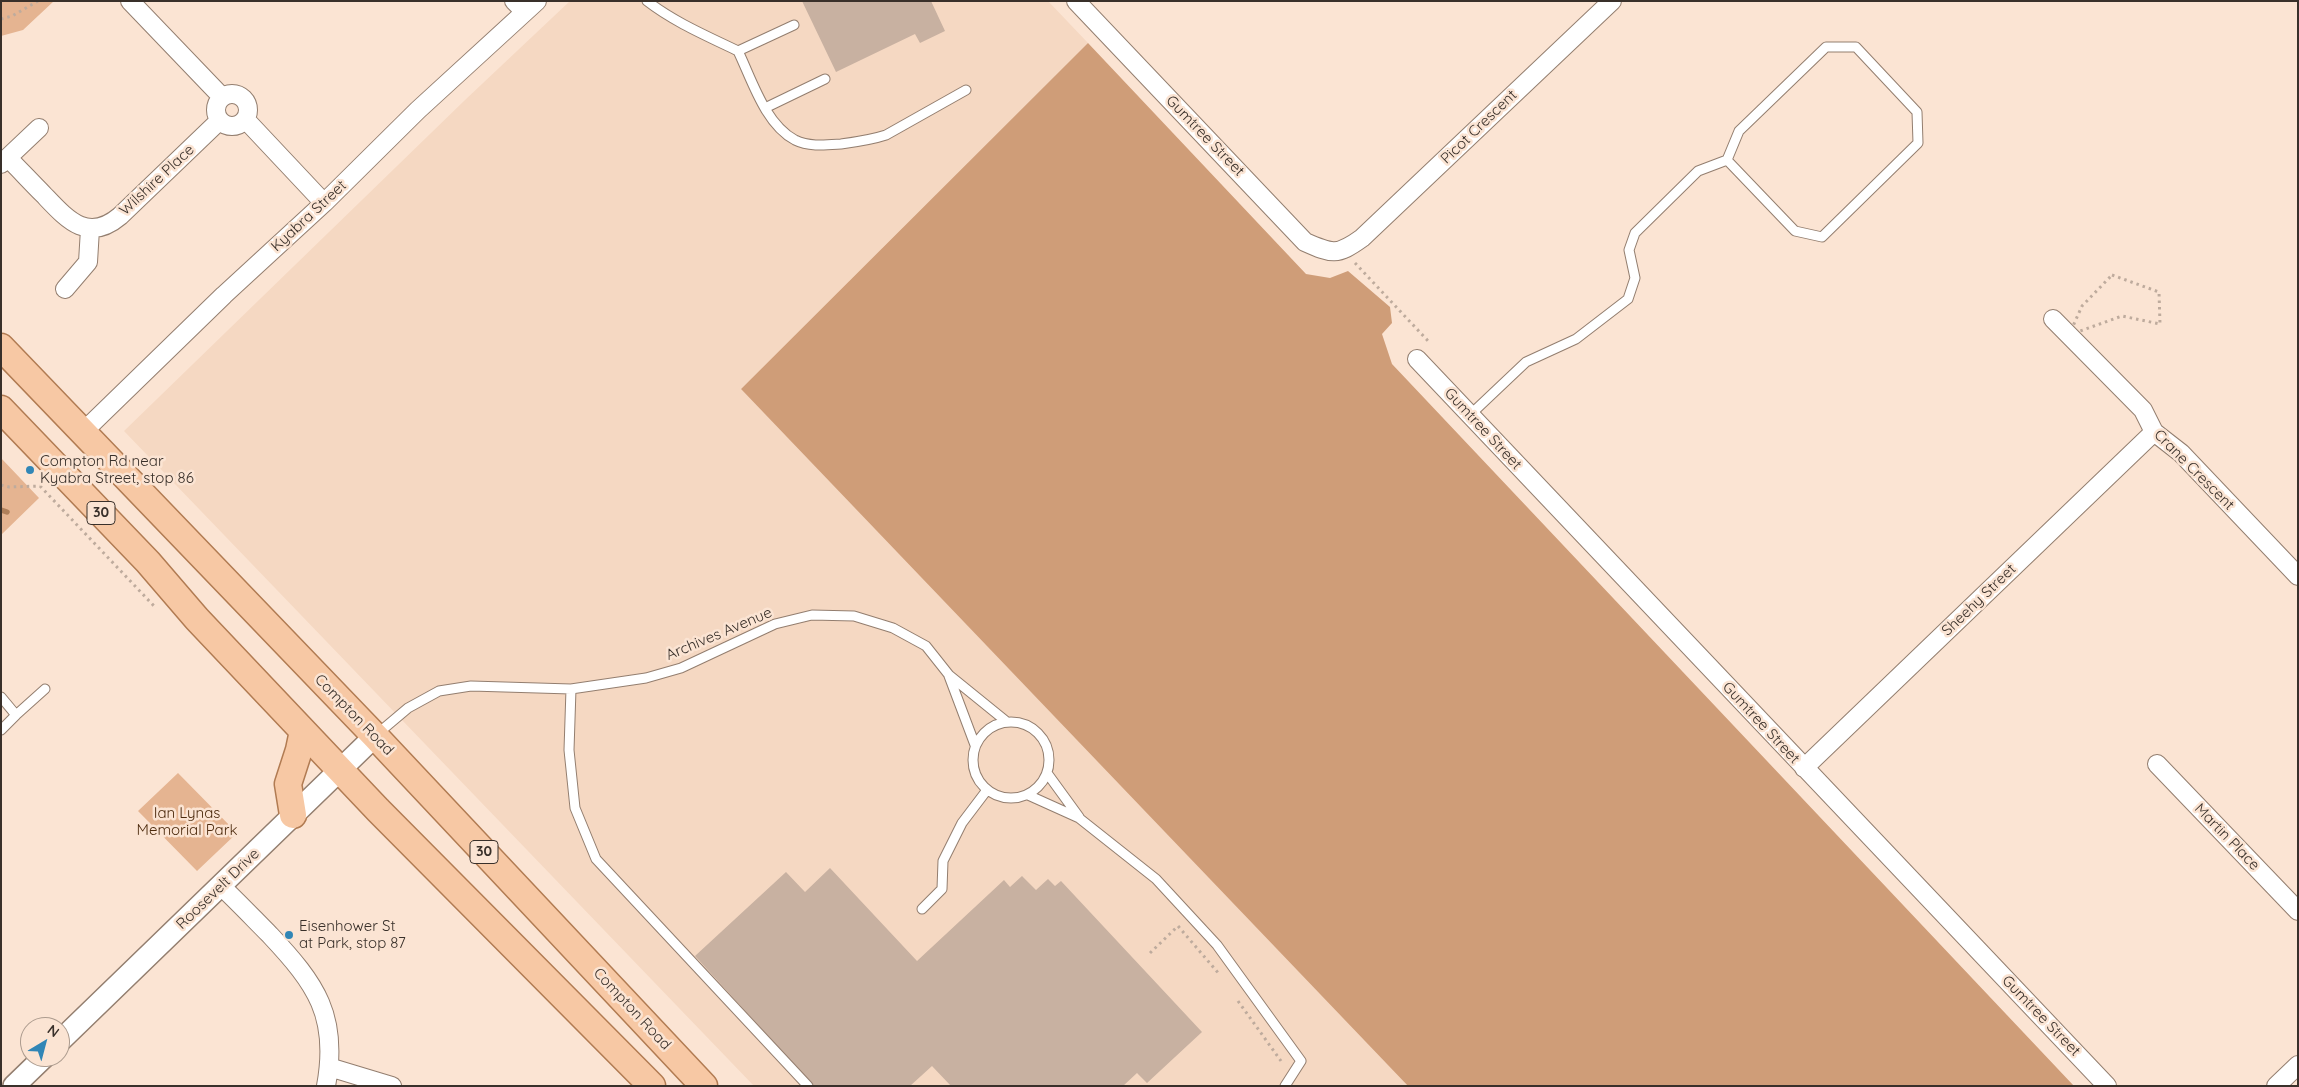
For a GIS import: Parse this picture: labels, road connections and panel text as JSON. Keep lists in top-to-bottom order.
{
  "streets": {
    "main road": ["30", "Compton Road"],
    "street": [
      "Picot Crescent",
      "Gumtree Street",
      "Wilshire Place",
      "Kyabra Street",
      "Crane Crescent",
      "Sheehy Street",
      "Martin Place",
      "Roosevelt Drive"
    ],
    "lane": ["Archives Avenue"]
  },
  "crossings": [
    ["Picot Crescent", "Gumtree Street"],
    ["Gumtree Street", "Sheehy Street"],
    ["Kyabra Street", "Compton Road"],
    ["Crane Crescent", "Sheehy Street"],
    ["30", "Roosevelt Drive"],
    ["Archives Avenue", "Compton Road"],
    ["Archives Avenue", "Roosevelt Drive"],
    ["Compton Road", "Roosevelt Drive"]
  ],
  "parks": ["Ian Lynas Memorial Park"],
  "places": ["Compton Rd near Kyabra Street, stop 86", "Eisenhower St at Park, stop 87"],
  "north": "top right"
}
